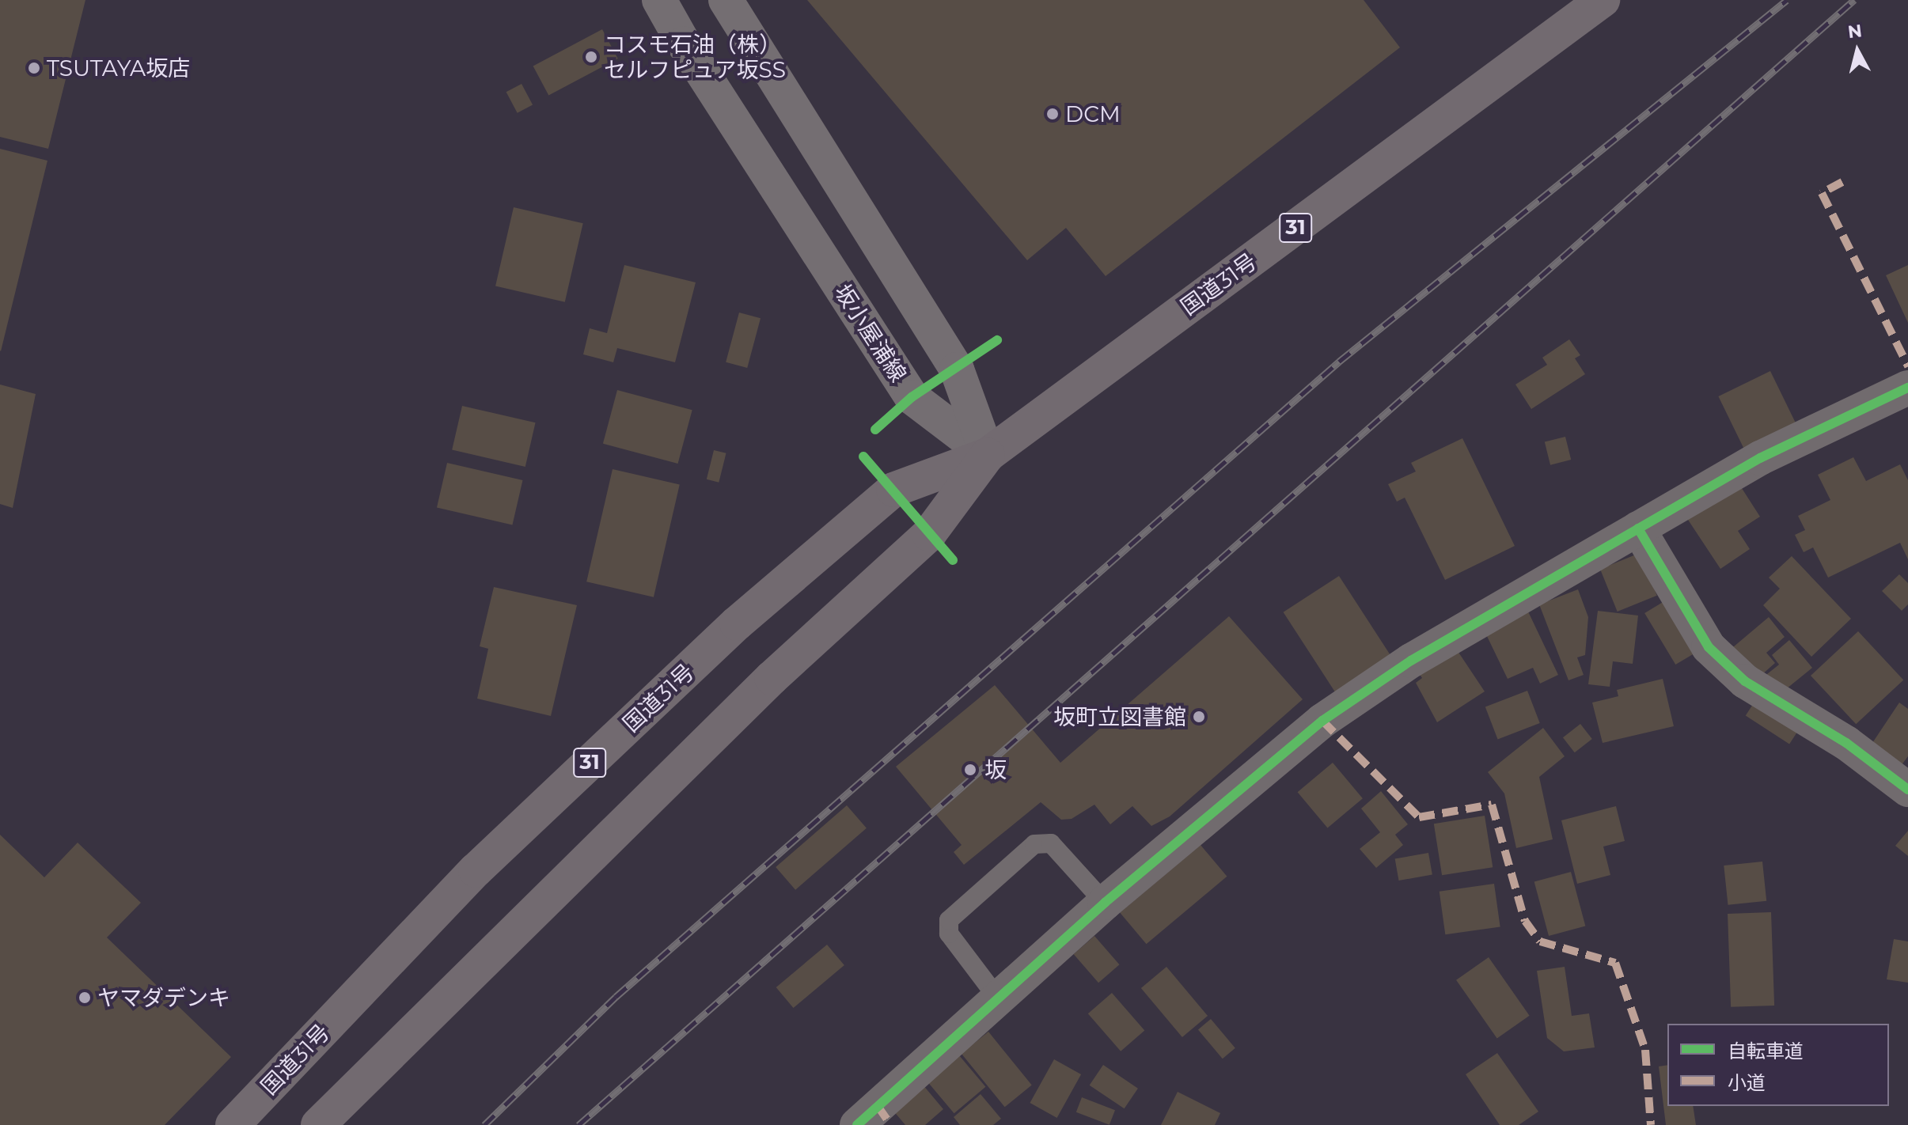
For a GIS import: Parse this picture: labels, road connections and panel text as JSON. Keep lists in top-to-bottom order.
{
  "streets": {
    "highway": ["31", "国道31号"],
    "main road": ["坂小屋浦線"]
  },
  "crossings": [
    ["国道31号", "坂小屋浦線"]
  ],
  "places": [
    "コスモ石油（株） セルフピュア坂SS",
    "TSUTAYA坂店",
    "DCM",
    "坂町立図書館",
    "坂",
    "ヤマダデンキ"
  ],
  "legend": ["自転車道", "小道"],
  "north": "top"
}
